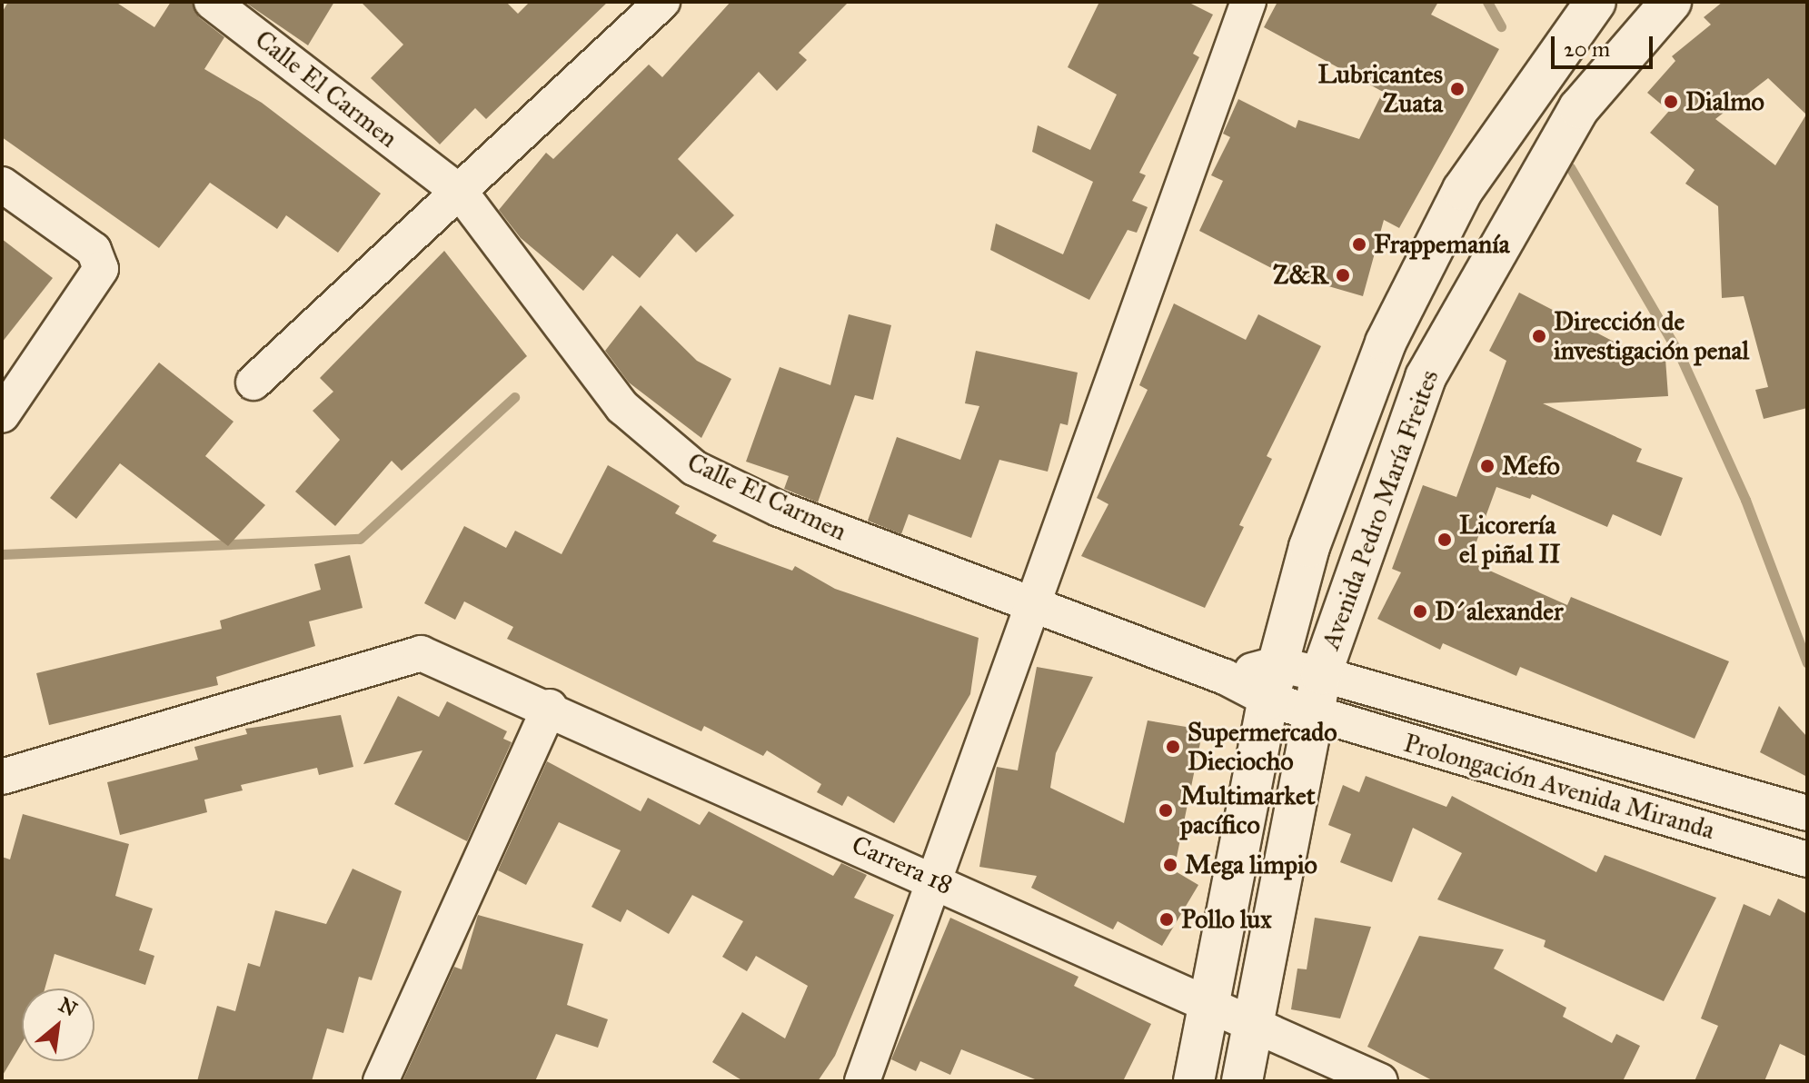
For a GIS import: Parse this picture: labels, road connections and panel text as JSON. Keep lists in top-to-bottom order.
{
  "streets": {
    "street": [
      "Calle El Carmen",
      "Avenida Pedro María Freites",
      "Prolongación Avenida Miranda",
      "Carrera 18"
    ]
  },
  "crossings": [
    ["Calle El Carmen", "Avenida Pedro María Freites"],
    ["Calle El Carmen", "Prolongación Avenida Miranda"],
    ["Avenida Pedro María Freites", "Prolongación Avenida Miranda"],
    ["Avenida Pedro María Freites", "Carrera 18"]
  ],
  "places": [
    "Lubricantes Zuata",
    "Dialmo",
    "Frappemanía",
    "Z&R",
    "Dirección de investigación penal",
    "Mefo",
    "Licorería el piñal II",
    "D´alexander",
    "Supermercado Dieciocho",
    "Multimarket pacífico",
    "Mega limpio",
    "Pollo lux"
  ],
  "scale_bar": "20 m",
  "north": "top right"
}
